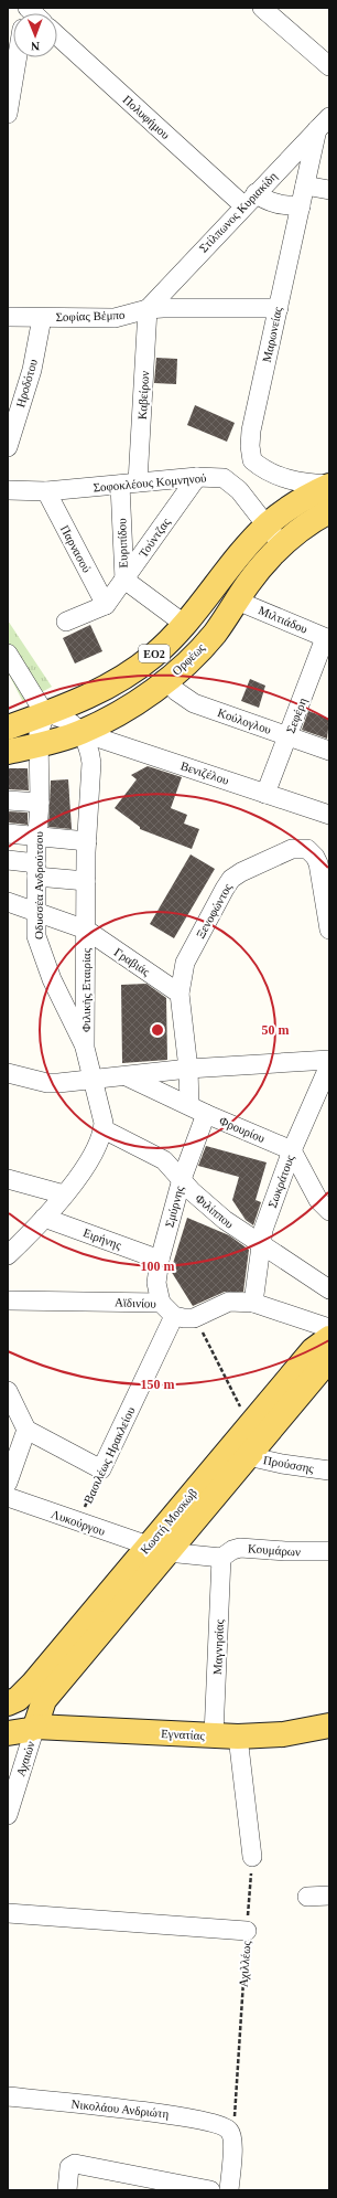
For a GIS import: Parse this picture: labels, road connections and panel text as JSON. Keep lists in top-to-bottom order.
{
  "streets": {
    "main road": [
      "ΕΟ2",
      "Ορφέως",
      "Κωστή Μοσκώβ",
      "Εγνατίας"
    ],
    "street": [
      "Πολυφήμου",
      "Στίλπωνος Κυριακίδη",
      "Σοφίας Βέμπο",
      "Μαρωνείας",
      "Ηροδότου",
      "Καβείρων",
      "Σοφοκλέους Κομνηνού",
      "Τούντζας",
      "Ευριπίδου",
      "Παρνασού",
      "Μιλτιάδου",
      "Σεφέρη",
      "Κούλογλου",
      "Βενιζέλου",
      "Οδυσσέα Ανδρούτσου",
      "Ξενοφώντος",
      "Γραβιάς",
      "Φιλικής Εταιρίας",
      "Φρουρίου",
      "Σωκράτους",
      "Σμύρνης",
      "Φιλίππου",
      "Ειρήνης",
      "Αϊδινίου",
      "Βασιλέως Ηρακλείου",
      "Προύσσης",
      "Λυκούργου",
      "Κουμάρων",
      "Μαγνησίας",
      "Αχαιών",
      "Νικολάου Ανδριώτη"
    ],
    "path": ["Αχιλλέως"]
  },
  "crossings": [
    ["Πολυφήμου", "Στίλπωνος Κυριακίδη"],
    ["Πολυφήμου", "Μαρωνείας"],
    ["Στίλπωνος Κυριακίδη", "Σοφίας Βέμπο"],
    ["Στίλπωνος Κυριακίδη", "Μαρωνείας"],
    ["Στίλπωνος Κυριακίδη", "Καβείρων"],
    ["Σοφίας Βέμπο", "Μαρωνείας"],
    ["Σοφίας Βέμπο", "Ηροδότου"],
    ["Σοφίας Βέμπο", "Καβείρων"],
    ["Καβείρων", "Σοφοκλέους Κομνηνού"],
    ["Καβείρων", "Ευριπίδου"],
    ["Σοφοκλέους Κομνηνού", "Τούντζας"],
    ["Σοφοκλέους Κομνηνού", "Ευριπίδου"],
    ["Σοφοκλέους Κομνηνού", "Παρνασού"],
    ["Τούντζας", "Ευριπίδου"],
    ["Τούντζας", "Παρνασού"],
    ["Ευριπίδου", "ΕΟ2"],
    ["Μιλτιάδου", "Ορφέως"],
    ["Μιλτιάδου", "Σεφέρη"],
    ["ΕΟ2", "Οδυσσέα Ανδρούτσου"],
    ["ΕΟ2", "Φιλικής Εταιρίας"],
    ["Ορφέως", "Κούλογλου"],
    ["Ορφέως", "Βενιζέλου"],
    ["Ορφέως", "Οδυσσέα Ανδρούτσου"],
    ["Ορφέως", "Φιλικής Εταιρίας"],
    ["Σεφέρη", "Κούλογλου"],
    ["Σεφέρη", "Βενιζέλου"],
    ["Βενιζέλου", "Φιλικής Εταιρίας"],
    ["Οδυσσέα Ανδρούτσου", "Γραβιάς"],
    ["Οδυσσέα Ανδρούτσου", "Φιλικής Εταιρίας"],
    ["Ξενοφώντος", "Γραβιάς"],
    ["Γραβιάς", "Φιλικής Εταιρίας"],
    ["Φιλικής Εταιρίας", "Φιλίππου"],
    ["Φρουρίου", "Σωκράτους"],
    ["Φρουρίου", "Σμύρνης"],
    ["Σωκράτους", "Φιλίππου"],
    ["Σμύρνης", "Φιλίππου"],
    ["Σμύρνης", "Ειρήνης"],
    ["Σμύρνης", "Αϊδινίου"],
    ["Αϊδινίου", "Βασιλέως Ηρακλείου"],
    ["Βασιλέως Ηρακλείου", "Λυκούργου"],
    ["Προύσσης", "Κωστή Μοσκώβ"],
    ["Κωστή Μοσκώβ", "Λυκούργου"],
    ["Κωστή Μοσκώβ", "Εγνατίας"],
    ["Κωστή Μοσκώβ", "Αχαιών"],
    ["Λυκούργου", "Κουμάρων"],
    ["Λυκούργου", "Μαγνησίας"],
    ["Κουμάρων", "Μαγνησίας"],
    ["Μαγνησίας", "Εγνατίας"],
    ["Εγνατίας", "Αχαιών"],
    ["Αχιλλέως", "Νικολάου Ανδριώτη"]
  ],
  "north": "bottom",
  "rings": ["50 m", "100 m", "150 m"]
}
